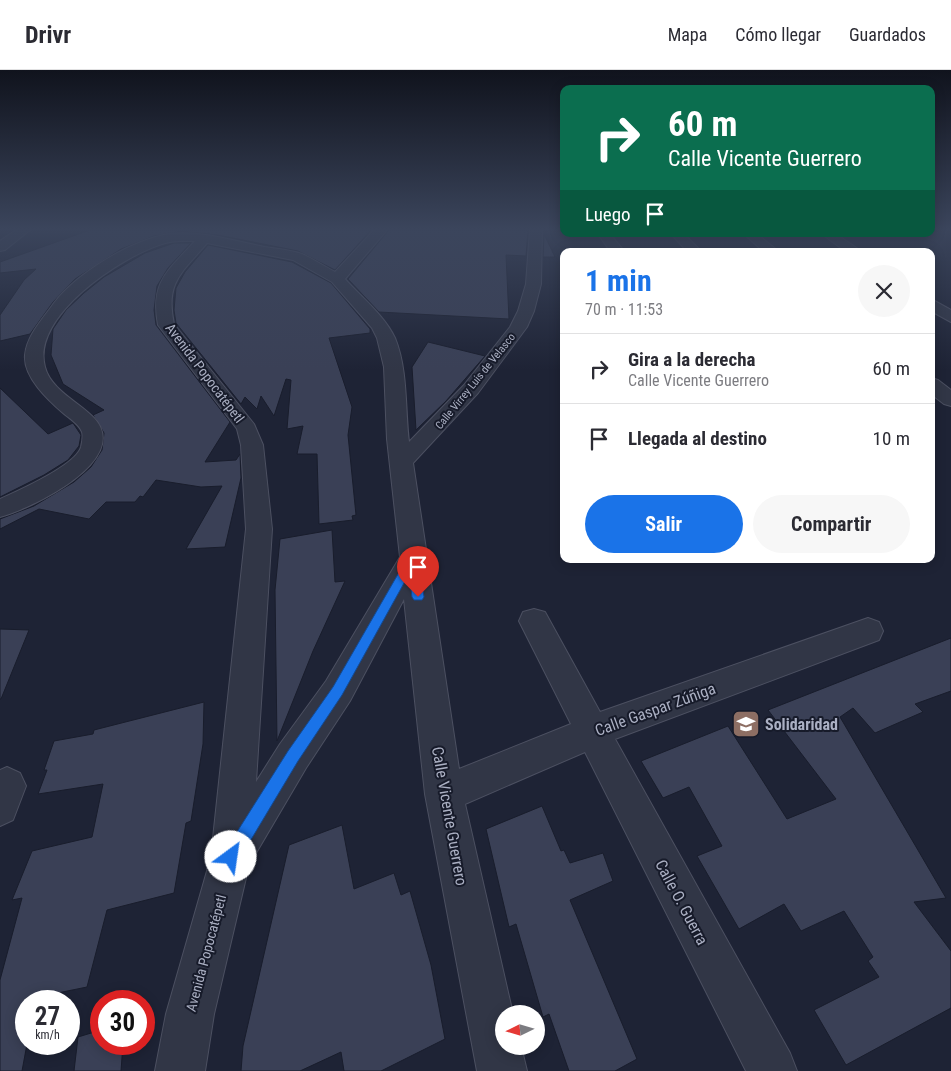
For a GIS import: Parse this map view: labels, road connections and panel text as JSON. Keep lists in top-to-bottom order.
{
  "streets": {
    "street": [
      "Avenida Popocatépetl",
      "Calle Virrey Luis de Velasco",
      "Calle Gaspar Zúñiga",
      "Calle Vicente Guerrero",
      "Calle O. Guerra"
    ]
  },
  "crossings": [
    ["Calle Gaspar Zúñiga", "Calle Vicente Guerrero"],
    ["Calle Gaspar Zúñiga", "Calle O. Guerra"]
  ],
  "places": {
    "school or university": ["Solidaridad"]
  },
  "north": "left",
  "page": {
    "header": "Drivr",
    "nav": ["Mapa", "Cómo llegar", "Guardados"],
    "turn": ["60 m", "Calle Vicente Guerrero"],
    "then": "Luego",
    "heading": ["1 min", "70 m · 11:53"],
    "list": [
      {
        "name": "Gira a la derecha",
        "note": "Calle Vicente Guerrero",
        "value": "60 m"
      },
      {
        "name": "Llegada al destino",
        "value": "10 m"
      }
    ],
    "buttons": ["Salir", "Compartir"],
    "speed": "27 km/h",
    "limit": "30"
  }
}
